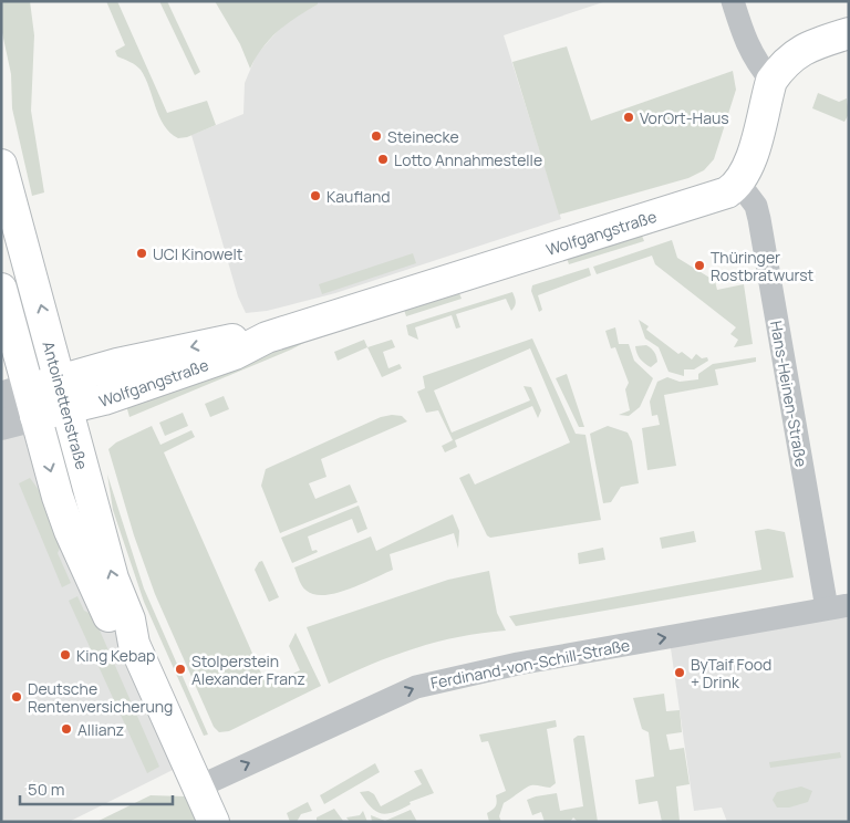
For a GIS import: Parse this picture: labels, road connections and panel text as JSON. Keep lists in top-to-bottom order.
{
  "streets": {
    "main road": ["Wolfgangstraße", "Antoinettenstraße"],
    "street": ["Hans-Heinen-Straße", "Ferdinand-von-Schill-Straße"]
  },
  "crossings": [
    ["Wolfgangstraße", "Hans-Heinen-Straße"],
    ["Wolfgangstraße", "Antoinettenstraße"],
    ["Hans-Heinen-Straße", "Ferdinand-von-Schill-Straße"],
    ["Antoinettenstraße", "Ferdinand-von-Schill-Straße"]
  ],
  "one_way": ["Ferdinand-von-Schill-Straße"],
  "places": [
    "VorOrt-Haus",
    "Steinecke",
    "Lotto Annahmestelle",
    "Kaufland",
    "UCI Kinowelt",
    "Thüringer Rostbratwurst",
    "King Kebap",
    "Stolperstein Alexander Franz",
    "ByTaif Food + Drink",
    "Deutsche Rentenversicherung",
    "Allianz"
  ],
  "scale_bar": "50 m"
}
